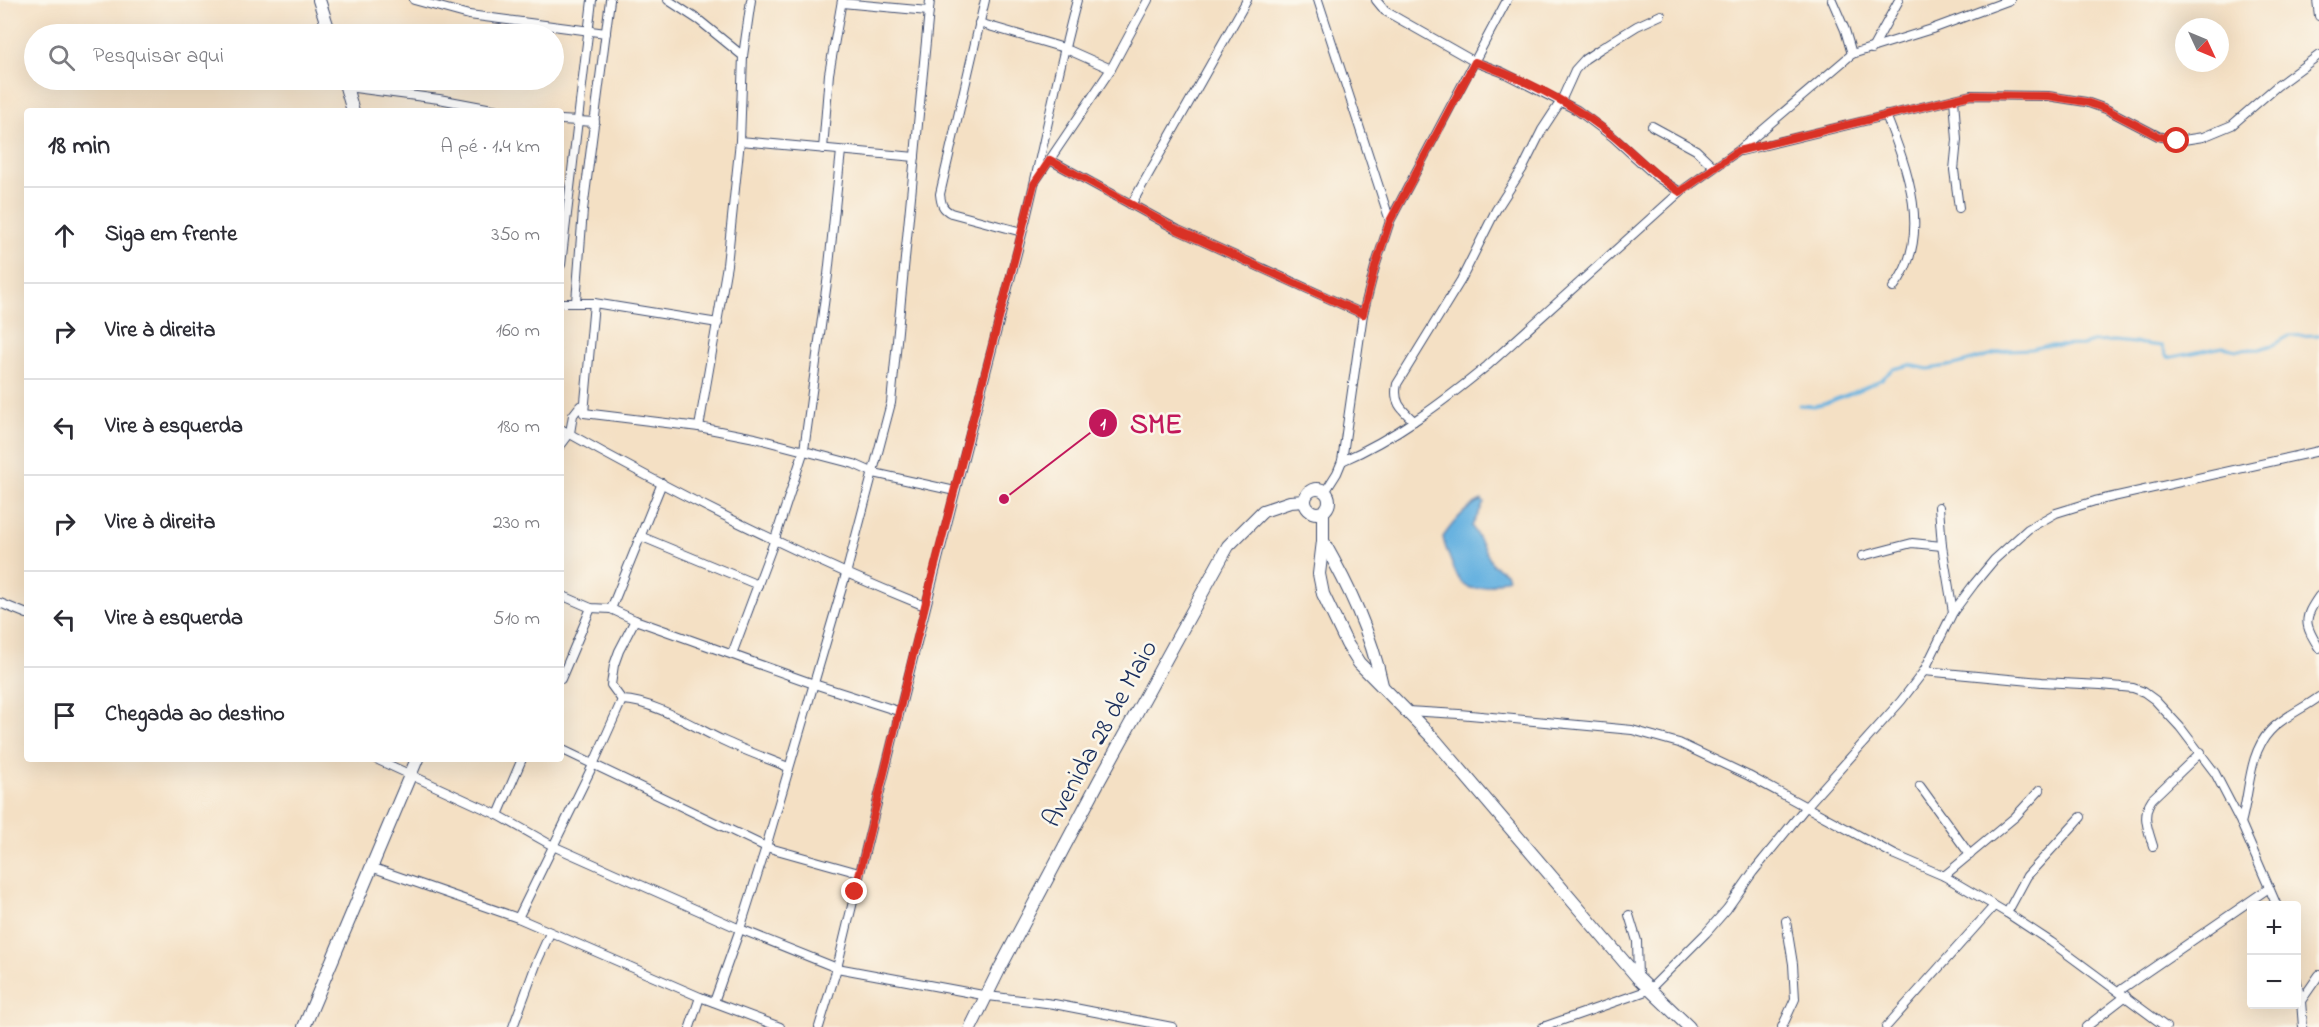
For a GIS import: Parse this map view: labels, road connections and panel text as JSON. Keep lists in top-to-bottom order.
{
  "streets": {
    "street": ["Avenida 28 de Maio"]
  },
  "places": ["SME"],
  "north": "bottom right",
  "page": {
    "search": "Pesquisar aqui",
    "heading": ["18 min", "A pé · 1.4 km"],
    "list": [
      ["Siga em frente", "350 m"],
      ["Vire à direita", "160 m"],
      ["Vire à esquerda", "180 m"],
      ["Vire à direita", "230 m"],
      ["Vire à esquerda", "510 m"],
      "Chegada ao destino"
    ],
    "map_buttons": ["+", "−"]
  }
}
